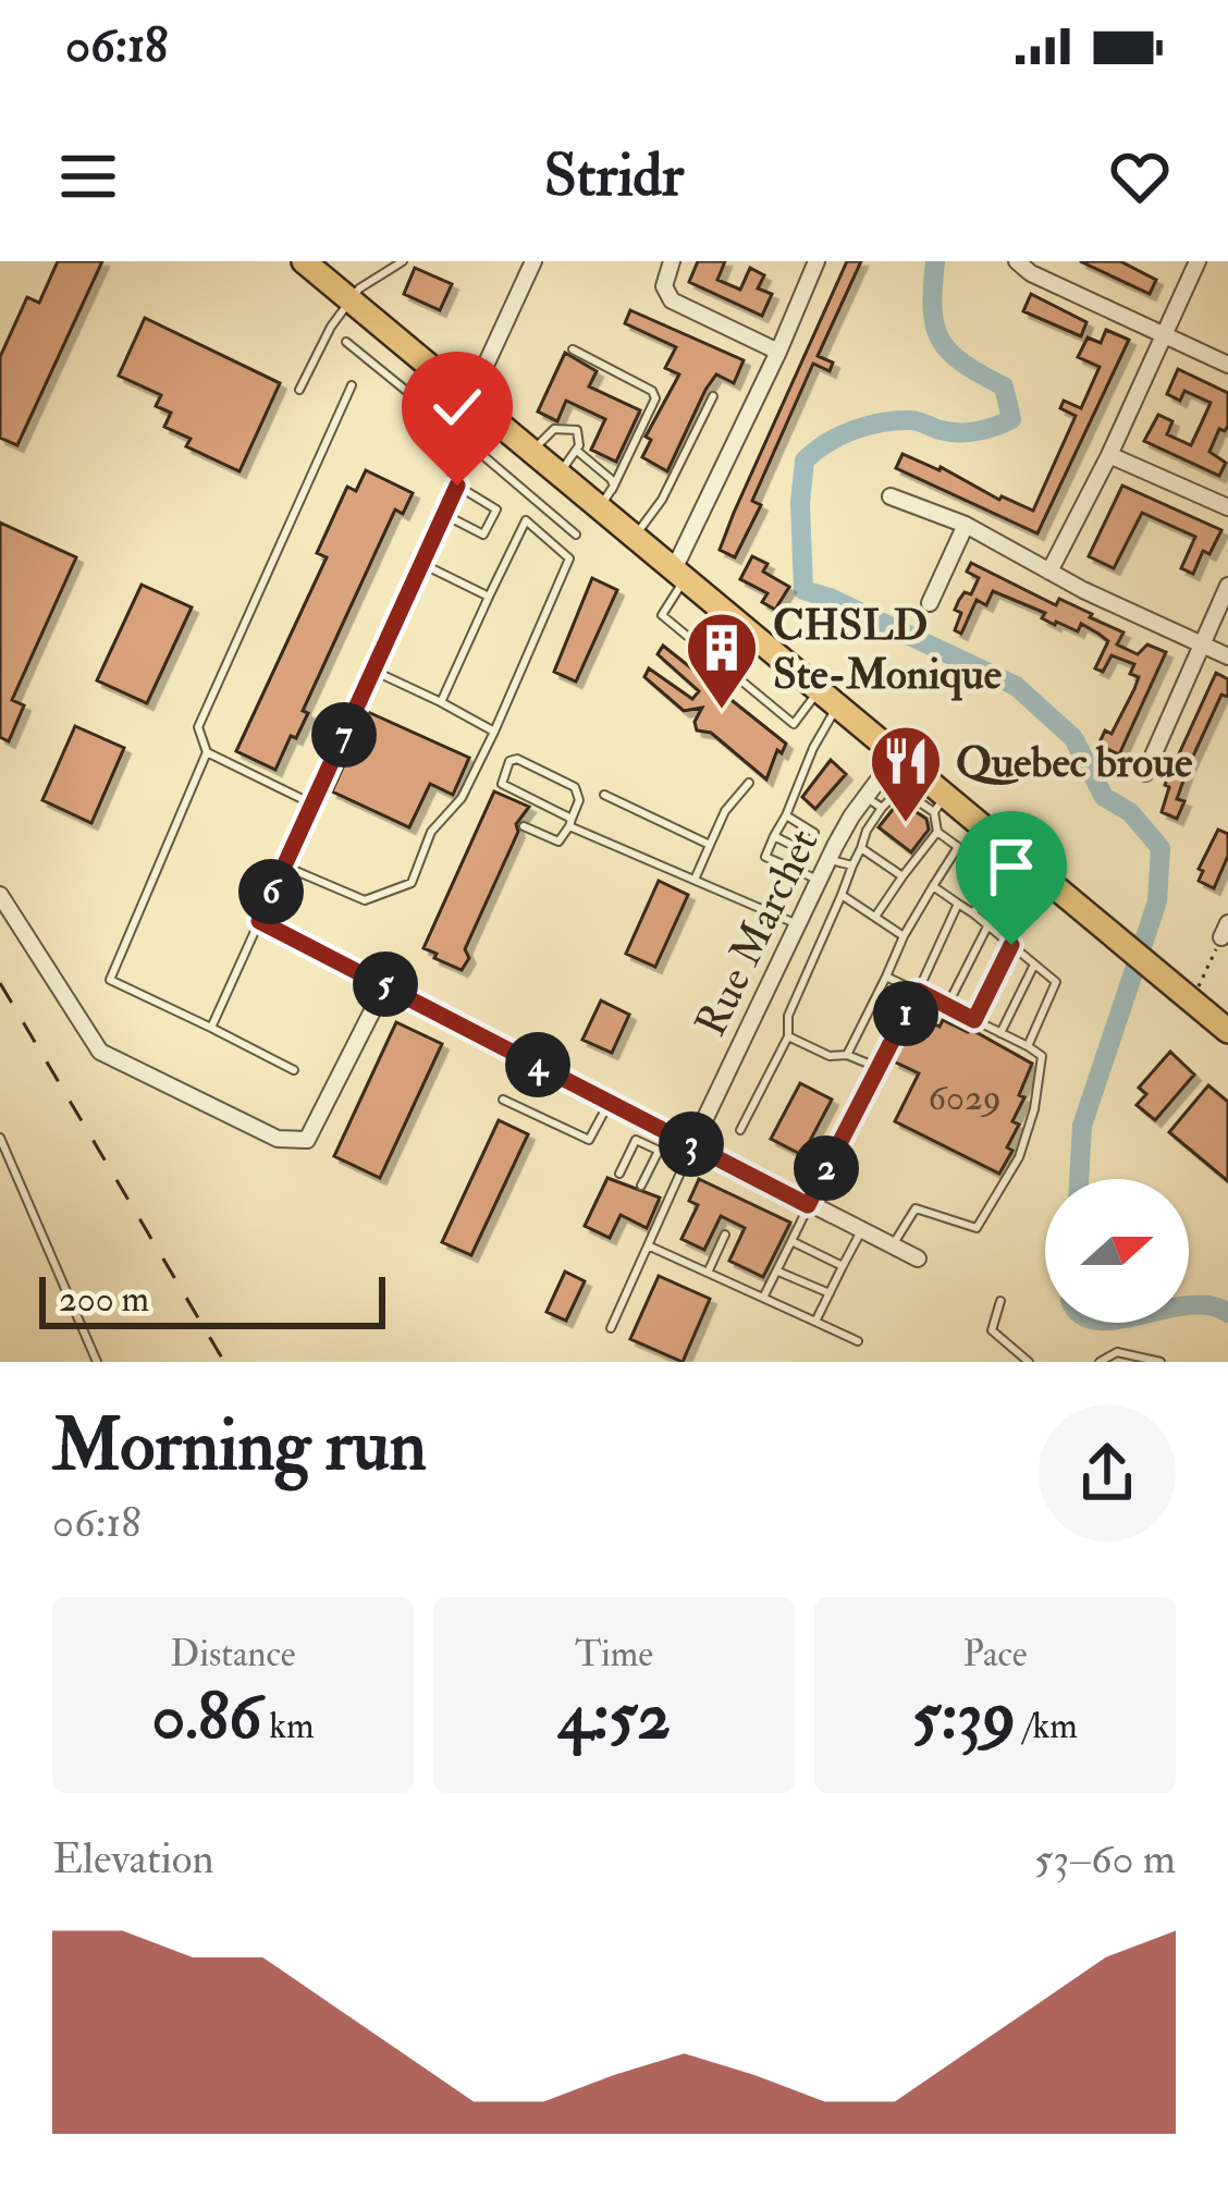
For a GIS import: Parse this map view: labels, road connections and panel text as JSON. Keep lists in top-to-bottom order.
{
  "streets": {
    "street": ["Rue Marchet"]
  },
  "places": {
    "building": ["CHSLD Ste-Monique"],
    "restaurant": ["Quebec broue"]
  },
  "house_numbers": ["6029"],
  "scale_bar": "200 m",
  "north": "right",
  "page": {
    "status": "06:18",
    "header": "Stridr",
    "pins": [
      "7",
      "6",
      "5",
      "1",
      "4",
      "3",
      "2"
    ],
    "scale": "200 m",
    "heading": ["Morning run", "06:18"],
    "stats": [
      ["Distance", "0.86 km"],
      ["Time", "4:52"],
      ["Pace", "5:39 /km"]
    ],
    "chart": ["Elevation", "53–60 m"]
  }
}
